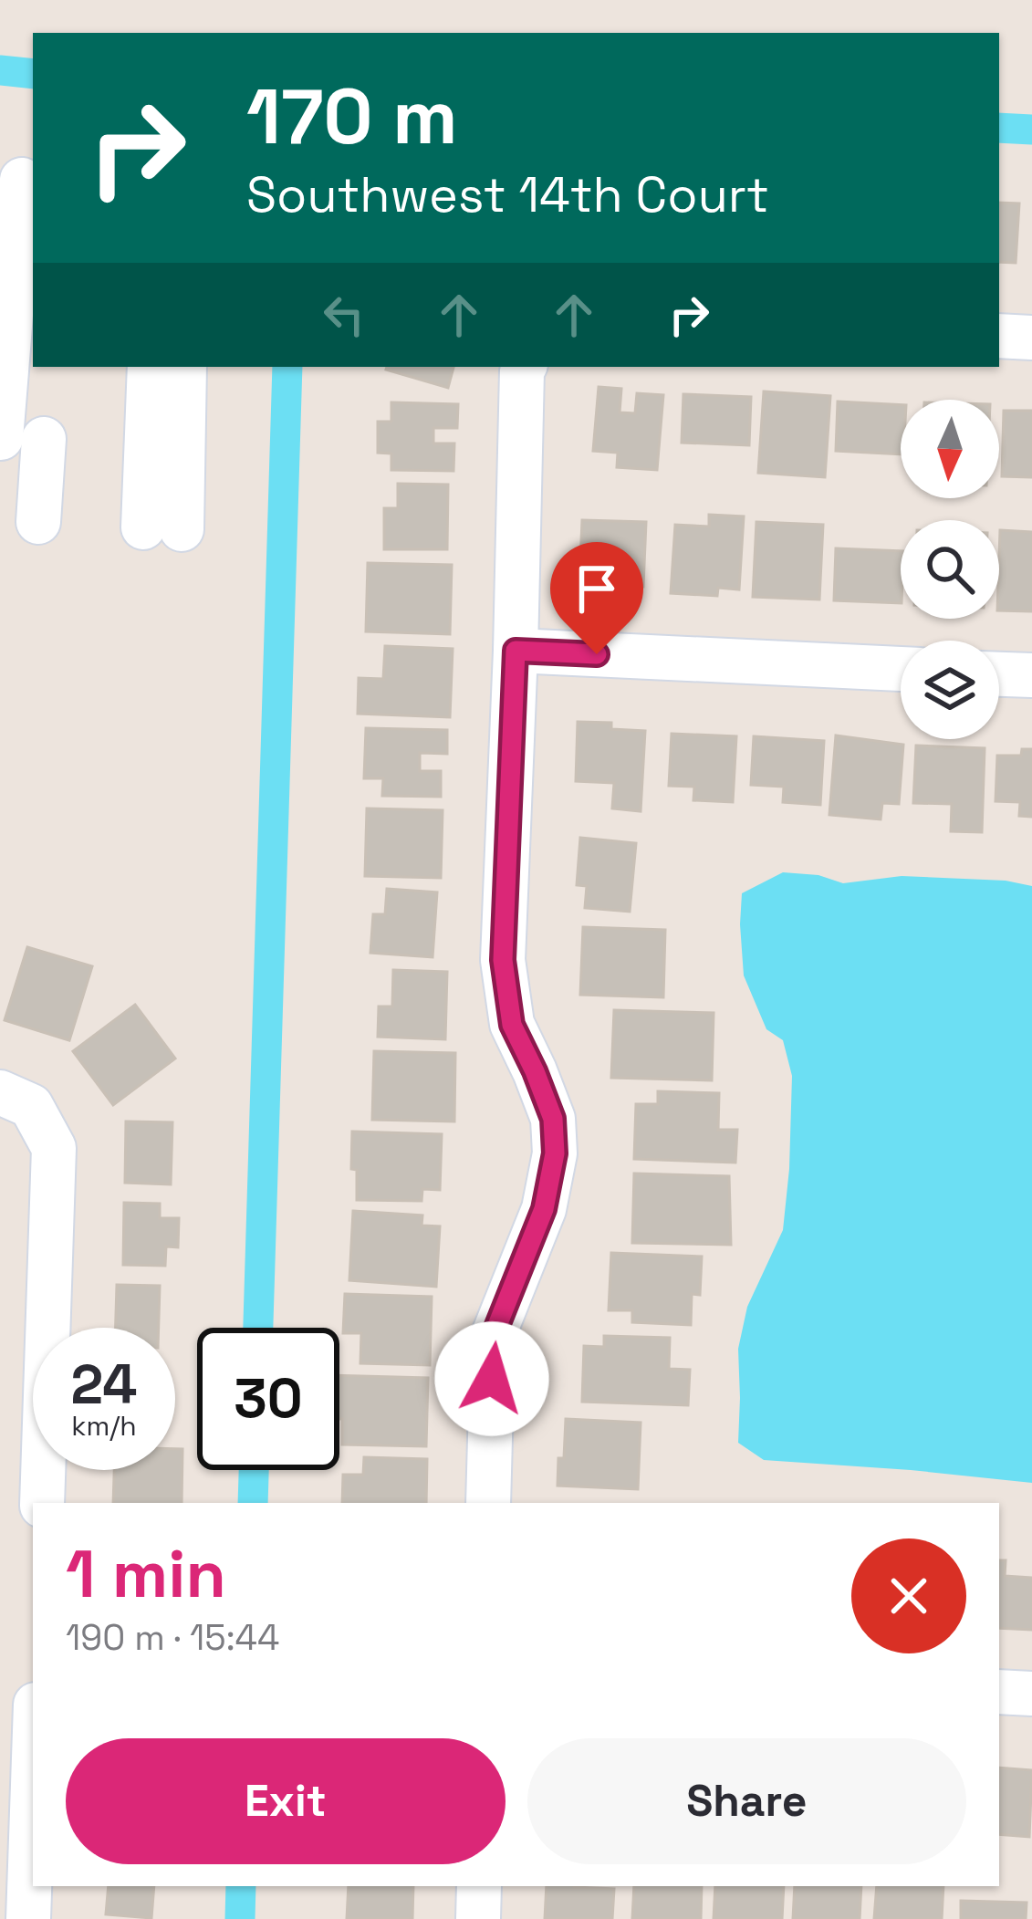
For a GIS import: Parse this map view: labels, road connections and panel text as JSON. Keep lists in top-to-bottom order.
{
  "north": "bottom",
  "page": {
    "turn": ["170 m", "Southwest 14th Court"],
    "speed": "24 km/h",
    "limit": "30",
    "heading": ["1 min", "190 m · 15:44"],
    "buttons": ["Exit", "Share"]
  }
}
